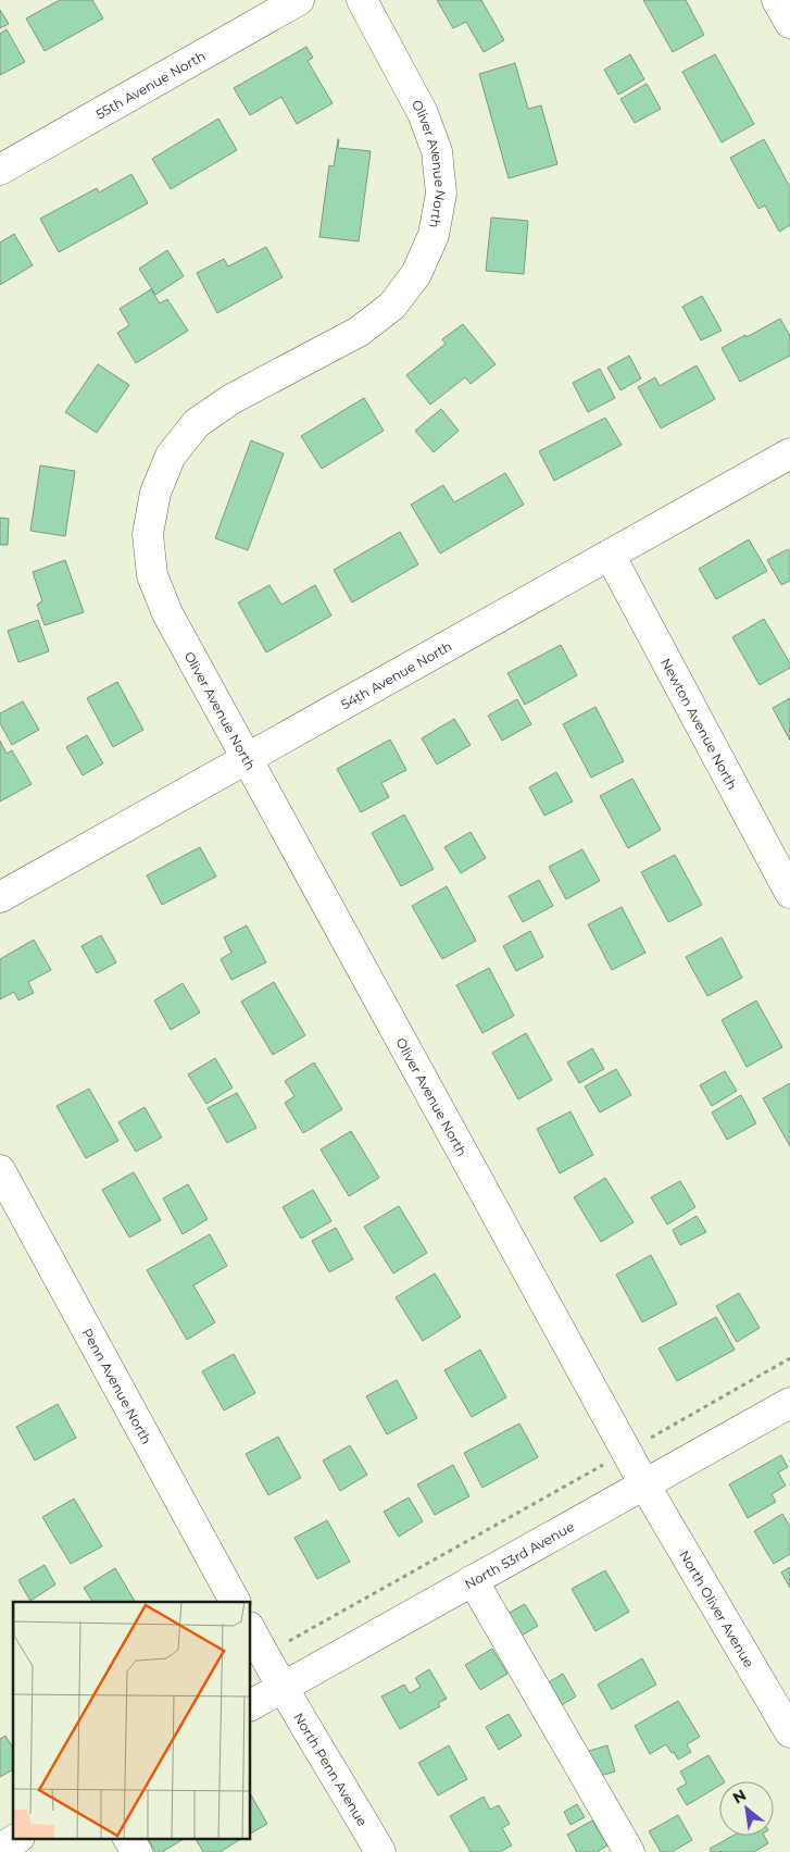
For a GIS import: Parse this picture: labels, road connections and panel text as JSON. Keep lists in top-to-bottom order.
{
  "streets": {
    "street": [
      "55th Avenue North",
      "Oliver Avenue North",
      "54th Avenue North",
      "Newton Avenue North",
      "Penn Avenue North",
      "North 53rd Avenue",
      "North Oliver Avenue",
      "North Penn Avenue"
    ]
  },
  "crossings": [
    ["Oliver Avenue North", "54th Avenue North"],
    ["Oliver Avenue North", "North 53rd Avenue"],
    ["Oliver Avenue North", "North Oliver Avenue"],
    ["54th Avenue North", "Newton Avenue North"],
    ["North 53rd Avenue", "North Oliver Avenue"],
    ["North 53rd Avenue", "North Penn Avenue"]
  ],
  "north": "top left"
}
